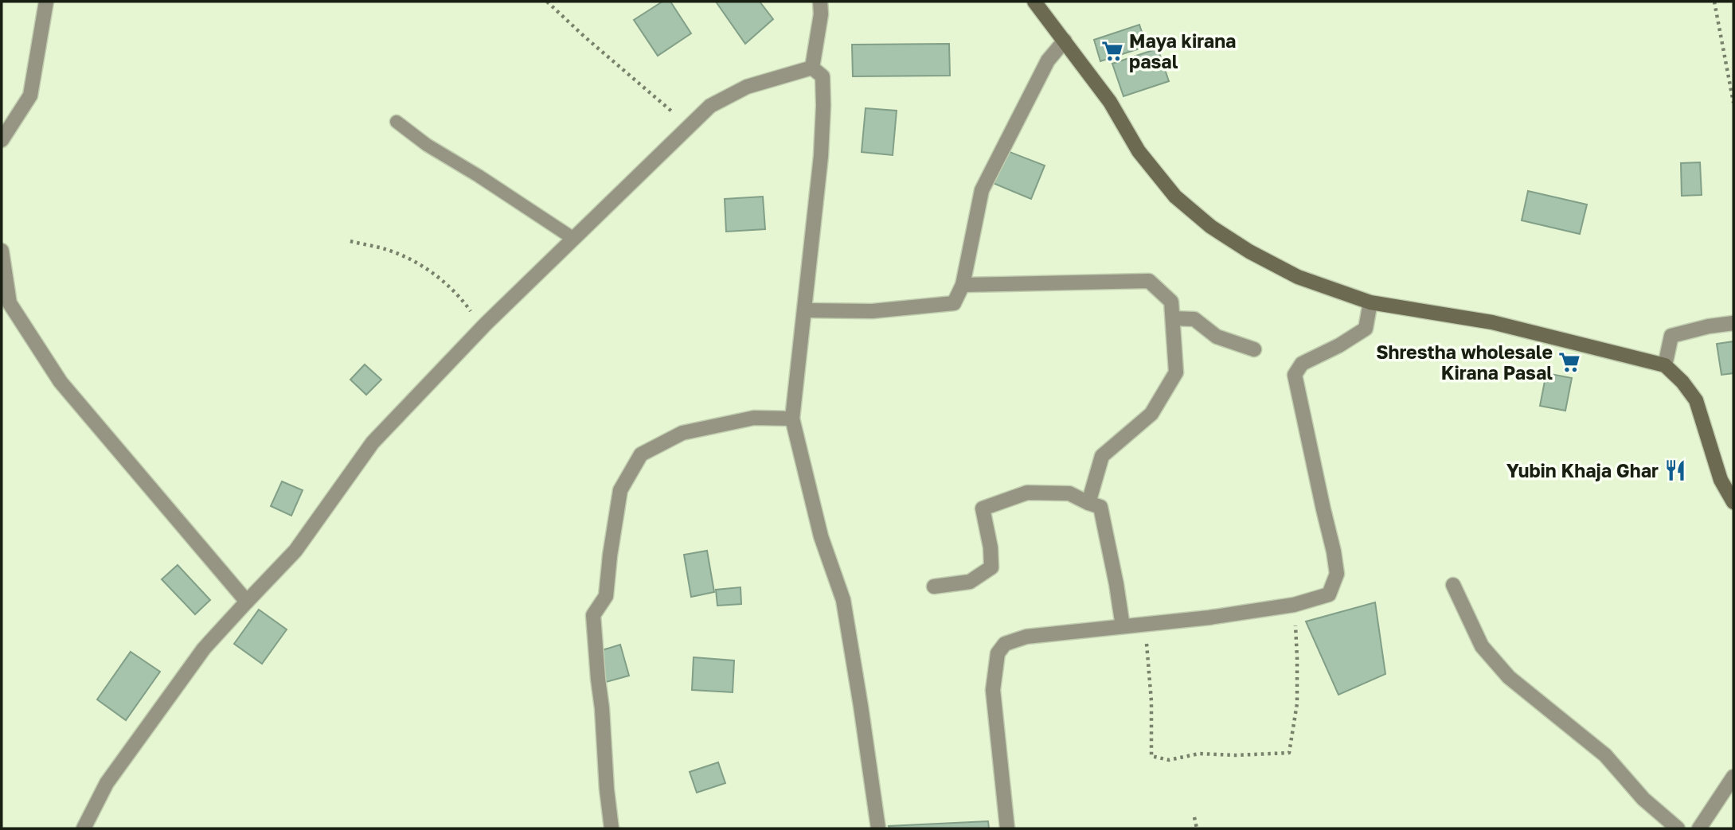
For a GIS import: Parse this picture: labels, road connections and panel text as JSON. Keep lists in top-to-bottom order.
{
  "places": {
    "supermarket": ["Maya kirana pasal", "Shrestha wholesale Kirana Pasal"],
    "restaurant": ["Yubin Khaja Ghar"]
  }
}
